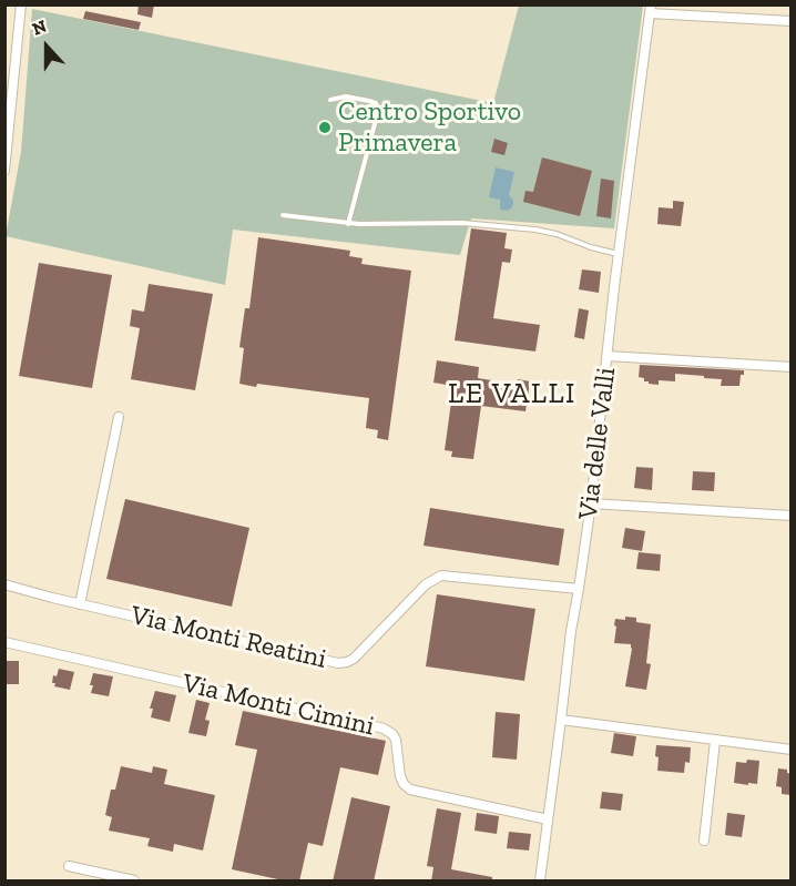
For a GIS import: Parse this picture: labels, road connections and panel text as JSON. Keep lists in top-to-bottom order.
{
  "streets": {
    "street": ["Via delle Valli", "Via Monti Reatini", "Via Monti Cimini"]
  },
  "crossings": [
    ["Via delle Valli", "Via Monti Reatini"],
    ["Via delle Valli", "Via Monti Cimini"]
  ],
  "districts": ["LE VALLI"],
  "places": ["Centro Sportivo Primavera"],
  "north": "top"
}
